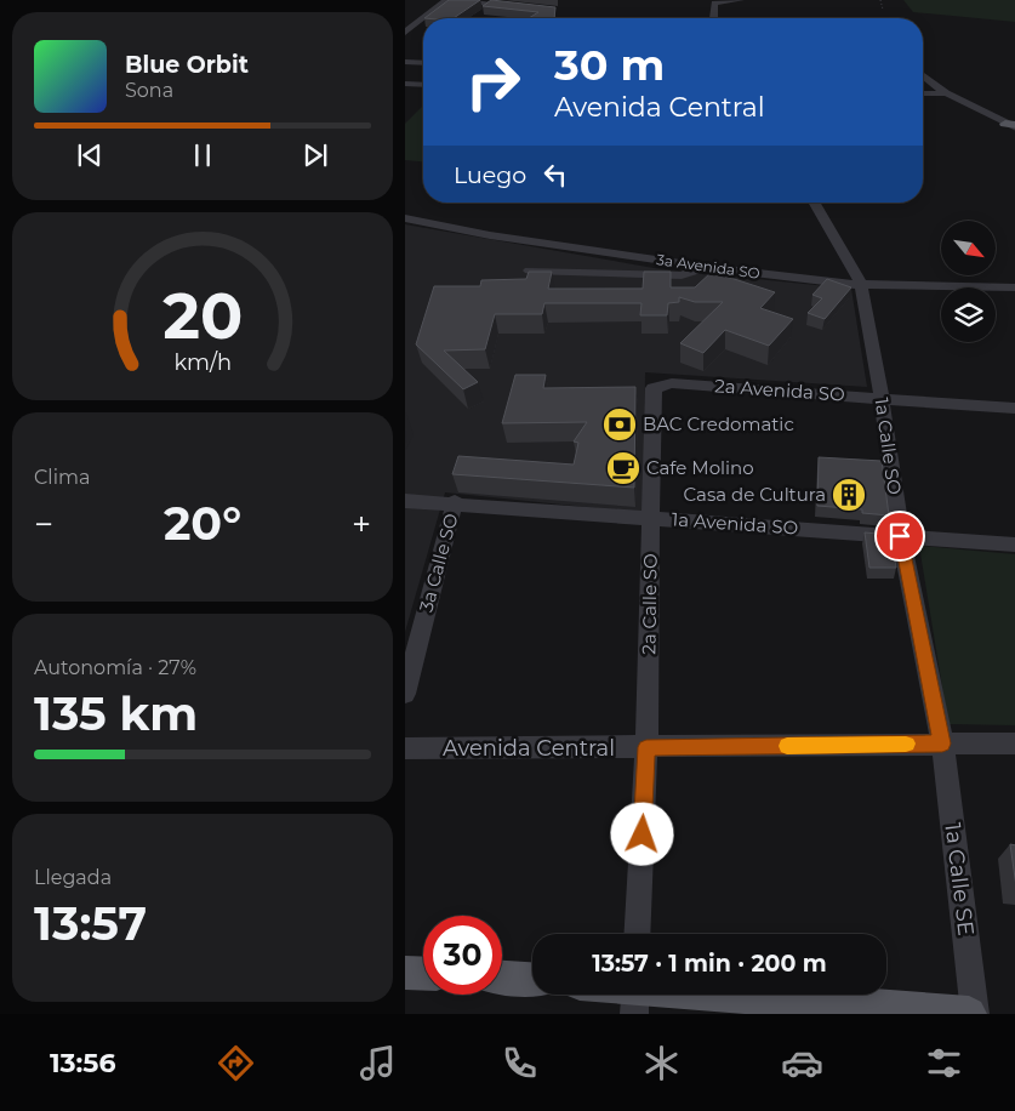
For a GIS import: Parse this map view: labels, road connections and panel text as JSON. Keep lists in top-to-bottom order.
{
  "streets": {
    "street": [
      "3a Avenida SO",
      "2a Avenida SO",
      "1a Calle SO",
      "1a Avenida SO",
      "3a Calle SO",
      "2a Calle SO",
      "Avenida Central",
      "1a Calle SE"
    ]
  },
  "crossings": [
    ["3a Avenida SO", "1a Calle SO"],
    ["2a Avenida SO", "1a Calle SO"],
    ["2a Avenida SO", "2a Calle SO"],
    ["1a Calle SO", "1a Avenida SO"],
    ["1a Calle SO", "Avenida Central"],
    ["1a Calle SO", "1a Calle SE"],
    ["1a Avenida SO", "3a Calle SO"],
    ["1a Avenida SO", "2a Calle SO"],
    ["2a Calle SO", "Avenida Central"],
    ["Avenida Central", "1a Calle SE"]
  ],
  "places": {
    "bank": ["BAC Credomatic"],
    "cafe": ["Cafe Molino"],
    "building": ["Casa de Cultura"]
  },
  "north": "bottom right",
  "page": {
    "turn": ["30 m", "Avenida Central"],
    "song": ["Blue Orbit", "Sona"],
    "then": "Luego",
    "tile": [
      "Clima",
      ["Autonomía · 27%", "135 km"],
      ["Llegada", "13:57"]
    ],
    "heat": ["−", "20°", "+"],
    "limit": "30",
    "trip": "13:57 · 1 min · 200 m",
    "tabs": "13:56",
    "gauge": ["20", "km/h"]
  }
}
